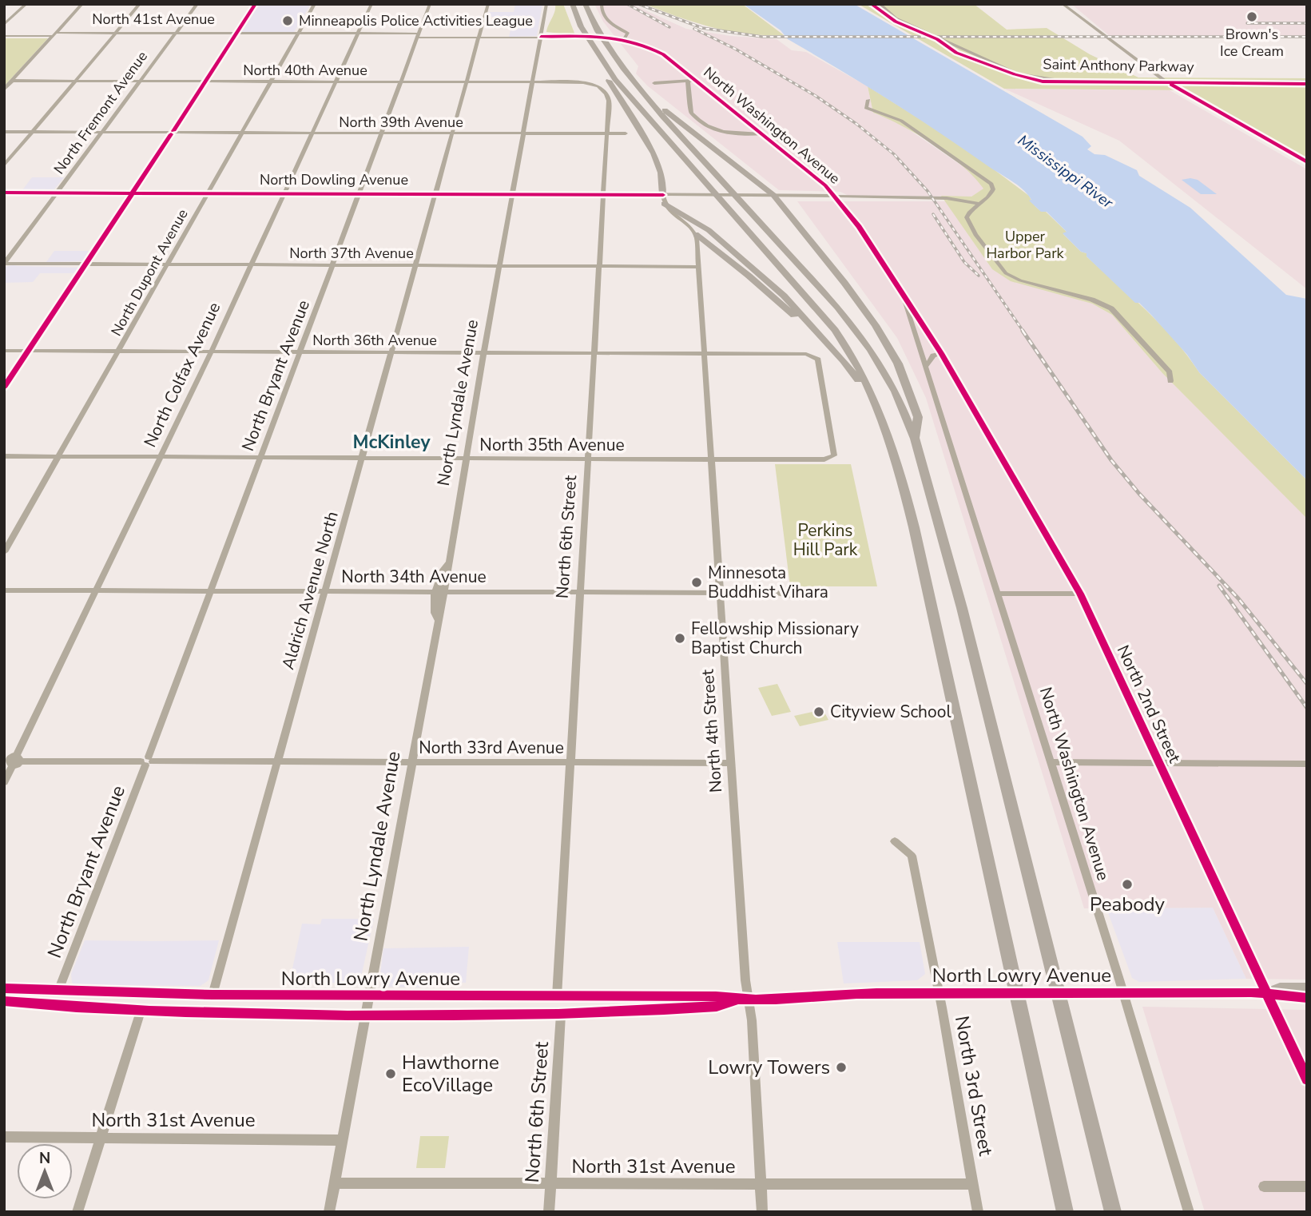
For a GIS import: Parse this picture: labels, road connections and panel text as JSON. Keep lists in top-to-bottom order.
{
  "streets": {
    "main road": ["North Lowry Avenue"],
    "street": [
      "North 41st Avenue",
      "Saint Anthony Parkway",
      "North 40th Avenue",
      "North Fremont Avenue",
      "North 39th Avenue",
      "North Washington Avenue",
      "North Dowling Avenue",
      "North 37th Avenue",
      "North Dupont Avenue",
      "North 36th Avenue",
      "North Colfax Avenue",
      "North Bryant Avenue",
      "North Lyndale Avenue",
      "North 35th Avenue",
      "North 6th Street",
      "North 34th Avenue",
      "Aldrich Avenue North",
      "North 2nd Street",
      "North 4th Street",
      "North 33rd Avenue",
      "North 3rd Street",
      "North 31st Avenue"
    ]
  },
  "crossings": [
    ["North 41st Avenue", "North Fremont Avenue"],
    ["North 41st Avenue", "North Washington Avenue"],
    ["North 41st Avenue", "North Dupont Avenue"],
    ["North 41st Avenue", "North Colfax Avenue"],
    ["North 41st Avenue", "North Bryant Avenue"],
    ["North 41st Avenue", "North Lyndale Avenue"],
    ["North 41st Avenue", "Aldrich Avenue North"],
    ["North 40th Avenue", "North Fremont Avenue"],
    ["North 40th Avenue", "North Dupont Avenue"],
    ["North 40th Avenue", "North Colfax Avenue"],
    ["North 40th Avenue", "North Bryant Avenue"],
    ["North 40th Avenue", "North Lyndale Avenue"],
    ["North 40th Avenue", "North 6th Street"],
    ["North 40th Avenue", "Aldrich Avenue North"],
    ["North Fremont Avenue", "North 39th Avenue"],
    ["North Fremont Avenue", "North Dowling Avenue"],
    ["North Fremont Avenue", "North 37th Avenue"],
    ["North 39th Avenue", "North Dupont Avenue"],
    ["North 39th Avenue", "North Colfax Avenue"],
    ["North 39th Avenue", "North Bryant Avenue"],
    ["North 39th Avenue", "North Lyndale Avenue"],
    ["North 39th Avenue", "North 6th Street"],
    ["North 39th Avenue", "Aldrich Avenue North"],
    ["North Washington Avenue", "North Dowling Avenue"],
    ["North Washington Avenue", "North 2nd Street"],
    ["North Washington Avenue", "North Lowry Avenue"],
    ["North Dowling Avenue", "North Dupont Avenue"],
    ["North Dowling Avenue", "North Colfax Avenue"],
    ["North Dowling Avenue", "North Bryant Avenue"],
    ["North Dowling Avenue", "North Lyndale Avenue"],
    ["North Dowling Avenue", "North 6th Street"],
    ["North Dowling Avenue", "Aldrich Avenue North"],
    ["North 37th Avenue", "North Dupont Avenue"],
    ["North 37th Avenue", "North Colfax Avenue"],
    ["North 37th Avenue", "North Bryant Avenue"],
    ["North 37th Avenue", "North Lyndale Avenue"],
    ["North 37th Avenue", "North 6th Street"],
    ["North 37th Avenue", "Aldrich Avenue North"],
    ["North 37th Avenue", "North 4th Street"],
    ["North Dupont Avenue", "North 36th Avenue"],
    ["North Dupont Avenue", "North 35th Avenue"],
    ["North 36th Avenue", "North Colfax Avenue"],
    ["North 36th Avenue", "North Bryant Avenue"],
    ["North 36th Avenue", "North Lyndale Avenue"],
    ["North 36th Avenue", "North 35th Avenue"],
    ["North 36th Avenue", "North 6th Street"],
    ["North 36th Avenue", "Aldrich Avenue North"],
    ["North 36th Avenue", "North 4th Street"],
    ["North Colfax Avenue", "North 35th Avenue"],
    ["North Colfax Avenue", "North 34th Avenue"],
    ["North Colfax Avenue", "North 33rd Avenue"],
    ["North Bryant Avenue", "North 35th Avenue"],
    ["North Bryant Avenue", "North 34th Avenue"],
    ["North Bryant Avenue", "North 33rd Avenue"],
    ["North Bryant Avenue", "North Lowry Avenue"],
    ["North Lyndale Avenue", "North 35th Avenue"],
    ["North Lyndale Avenue", "North 34th Avenue"],
    ["North Lyndale Avenue", "North 33rd Avenue"],
    ["North Lyndale Avenue", "North Lowry Avenue"],
    ["North Lyndale Avenue", "North 31st Avenue"],
    ["North 35th Avenue", "North 6th Street"],
    ["North 35th Avenue", "Aldrich Avenue North"],
    ["North 35th Avenue", "North 4th Street"],
    ["North 6th Street", "North 34th Avenue"],
    ["North 6th Street", "North 33rd Avenue"],
    ["North 6th Street", "North Lowry Avenue"],
    ["North 6th Street", "North 31st Avenue"],
    ["North 34th Avenue", "Aldrich Avenue North"],
    ["North 34th Avenue", "North 4th Street"],
    ["Aldrich Avenue North", "North 33rd Avenue"],
    ["Aldrich Avenue North", "North Lowry Avenue"],
    ["North 2nd Street", "North Lowry Avenue"],
    ["North 4th Street", "North 33rd Avenue"],
    ["North 4th Street", "North Lowry Avenue"],
    ["North 4th Street", "North 31st Avenue"],
    ["North Lowry Avenue", "North 3rd Street"],
    ["North 3rd Street", "North 31st Avenue"]
  ],
  "districts": ["McKinley"],
  "water": ["Mississippi River"],
  "parks": ["Upper Harbor Park", "Perkins Hill Park"],
  "places": [
    "Brown's Ice Cream",
    "Minneapolis Police Activities League",
    "Minnesota Buddhist Vihara",
    "Fellowship Missionary Baptist Church",
    "Cityview School",
    "Peabody",
    "Lowry Towers",
    "Hawthorne EcoVillage"
  ],
  "north": "top"
}
